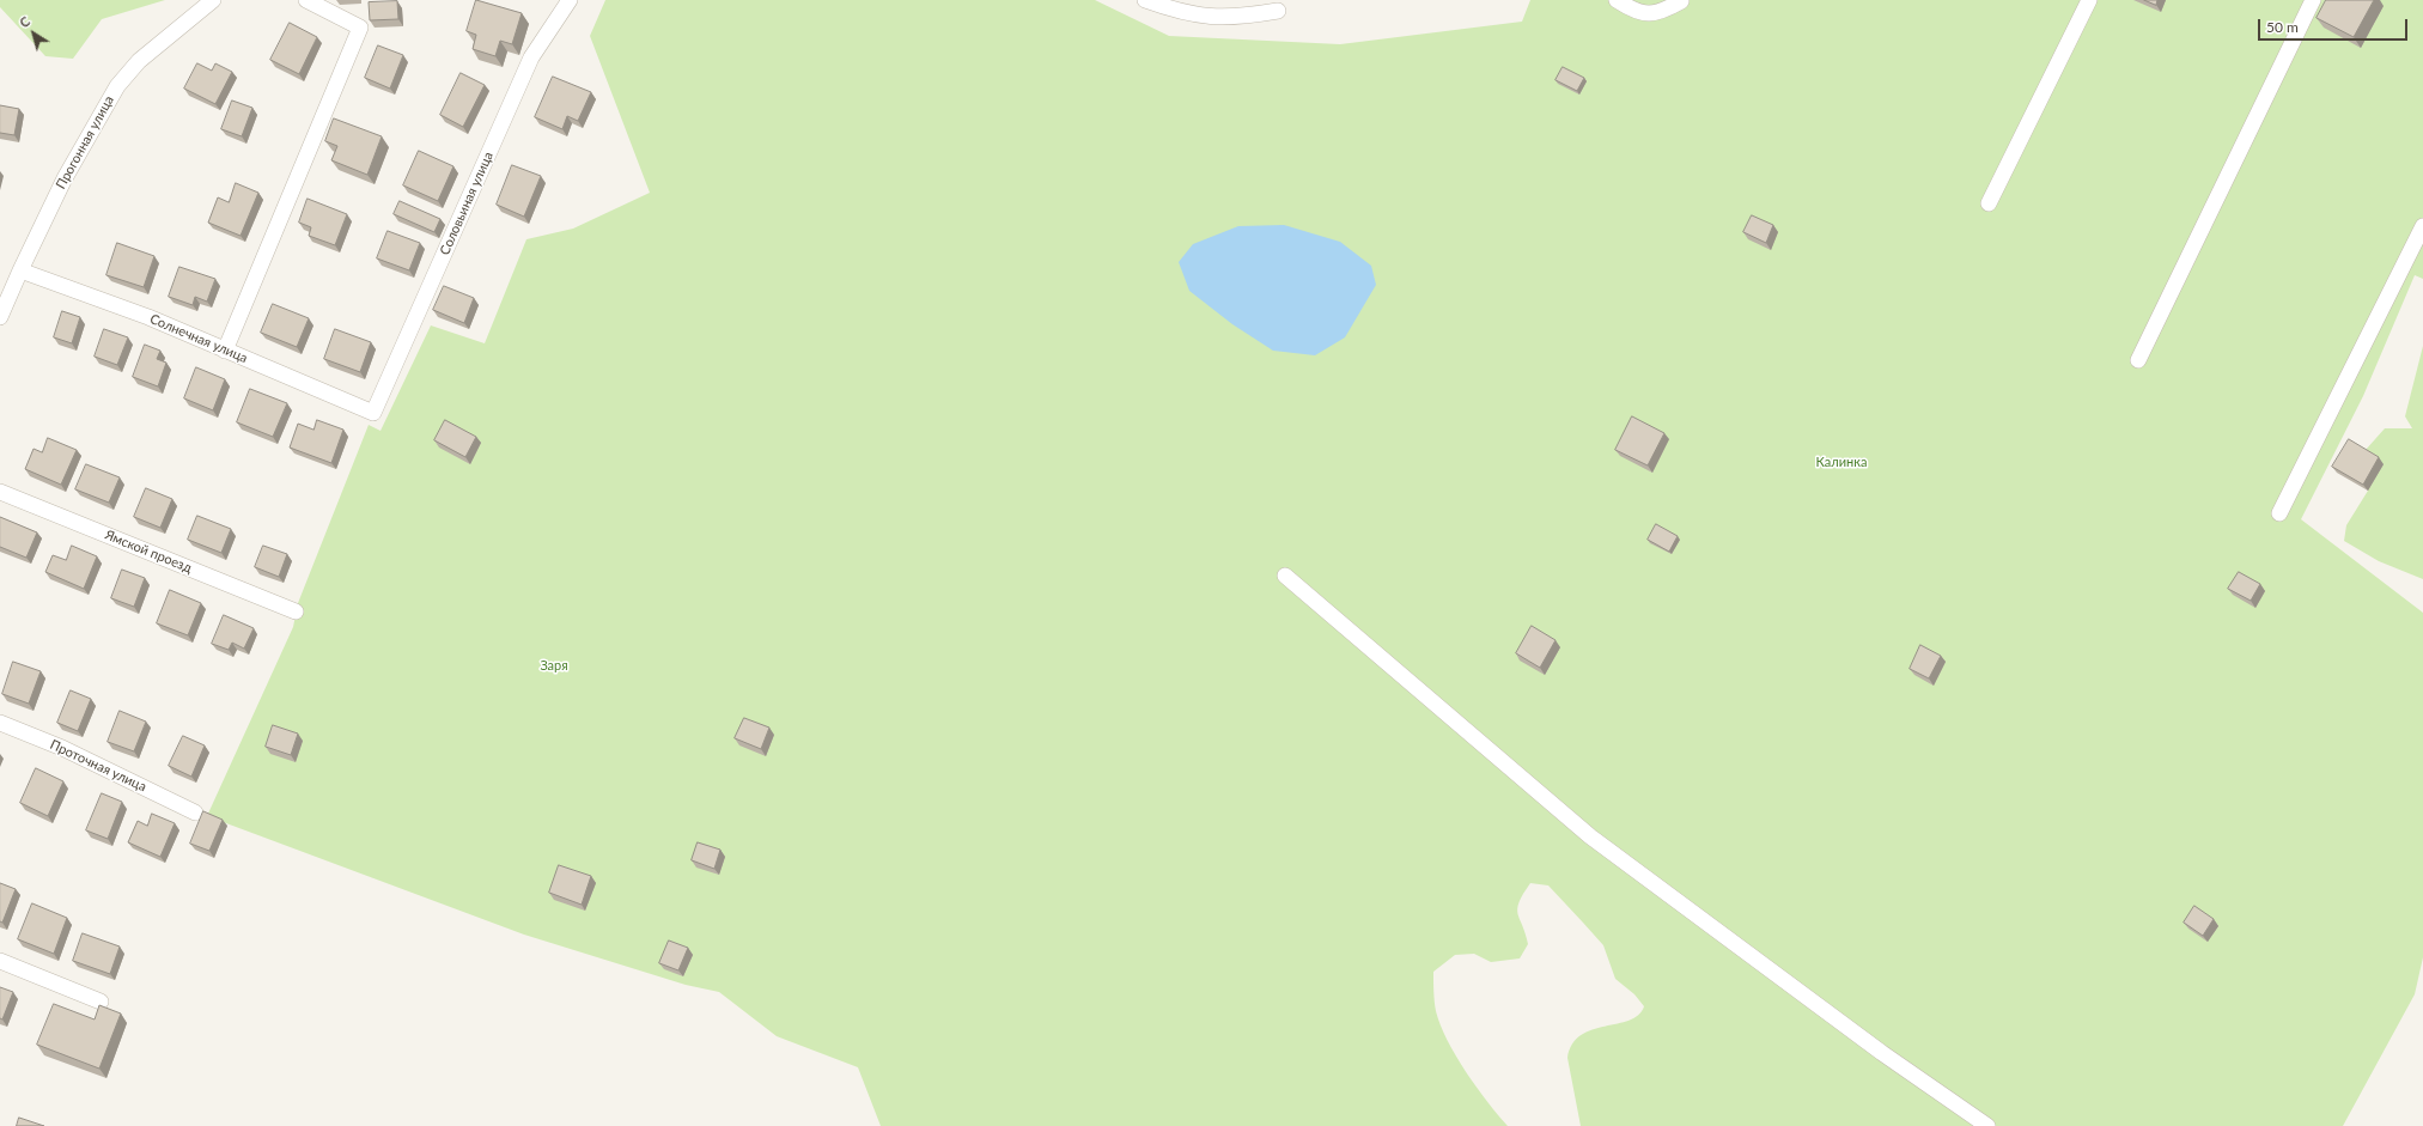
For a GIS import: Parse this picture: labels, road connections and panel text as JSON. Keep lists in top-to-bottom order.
{
  "streets": {
    "street": [
      "Прогонная улица",
      "Соловьиная улица",
      "Солнечная улица",
      "Ямской проезд",
      "Проточная улица"
    ]
  },
  "crossings": [
    ["Прогонная улица", "Солнечная улица"],
    ["Соловьиная улица", "Солнечная улица"]
  ],
  "parks": ["Калинка", "Заря"],
  "scale_bar": "50 m",
  "north": "top left"
}
